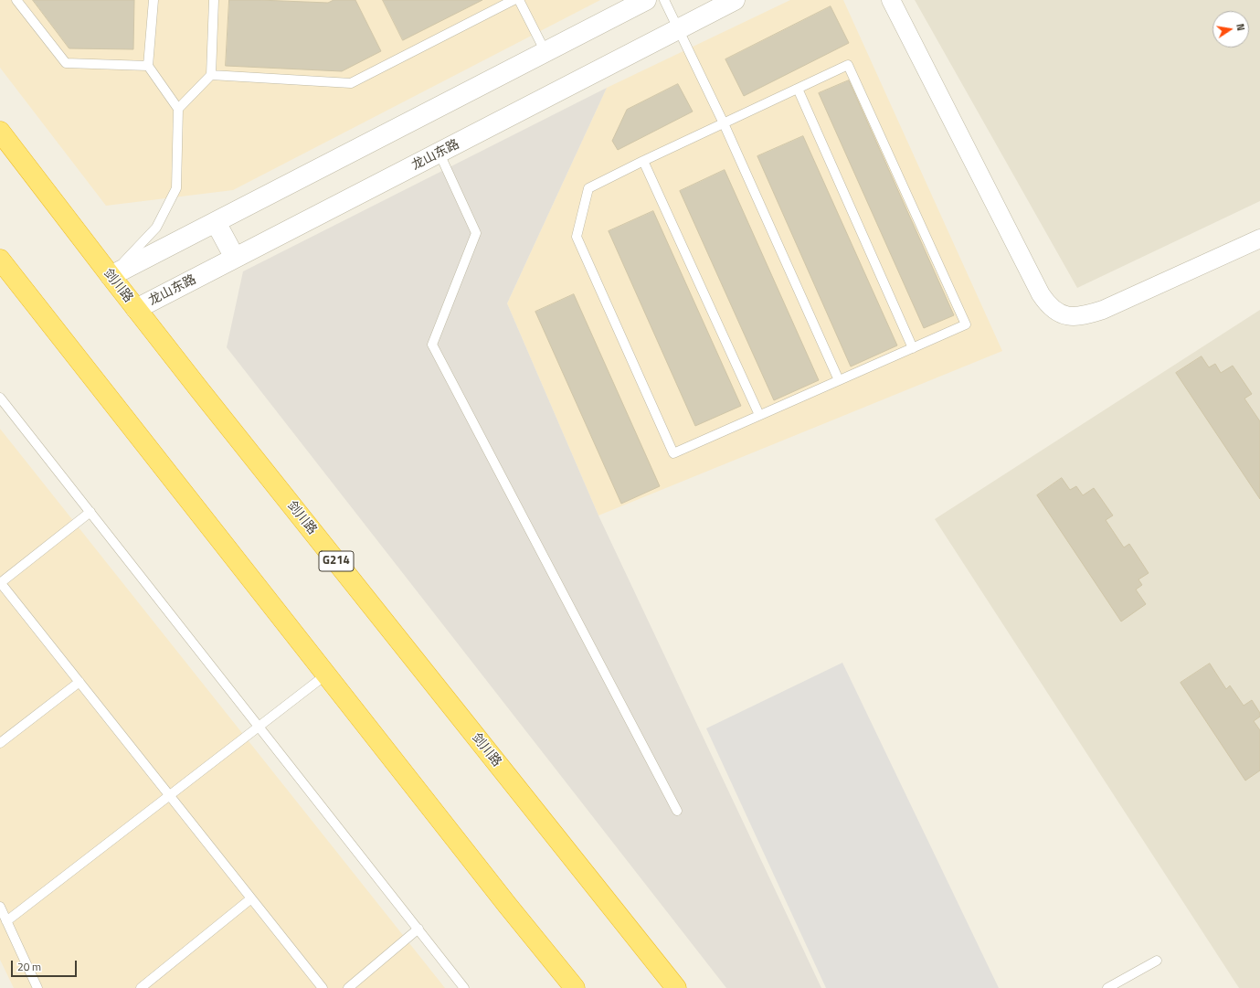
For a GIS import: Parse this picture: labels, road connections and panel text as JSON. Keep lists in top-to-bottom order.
{
  "streets": {
    "highway": ["剑川路", "G214"],
    "street": ["龙山东路"]
  },
  "crossings": [
    ["龙山东路", "剑川路"]
  ],
  "scale_bar": "20 m",
  "north": "right"
}
